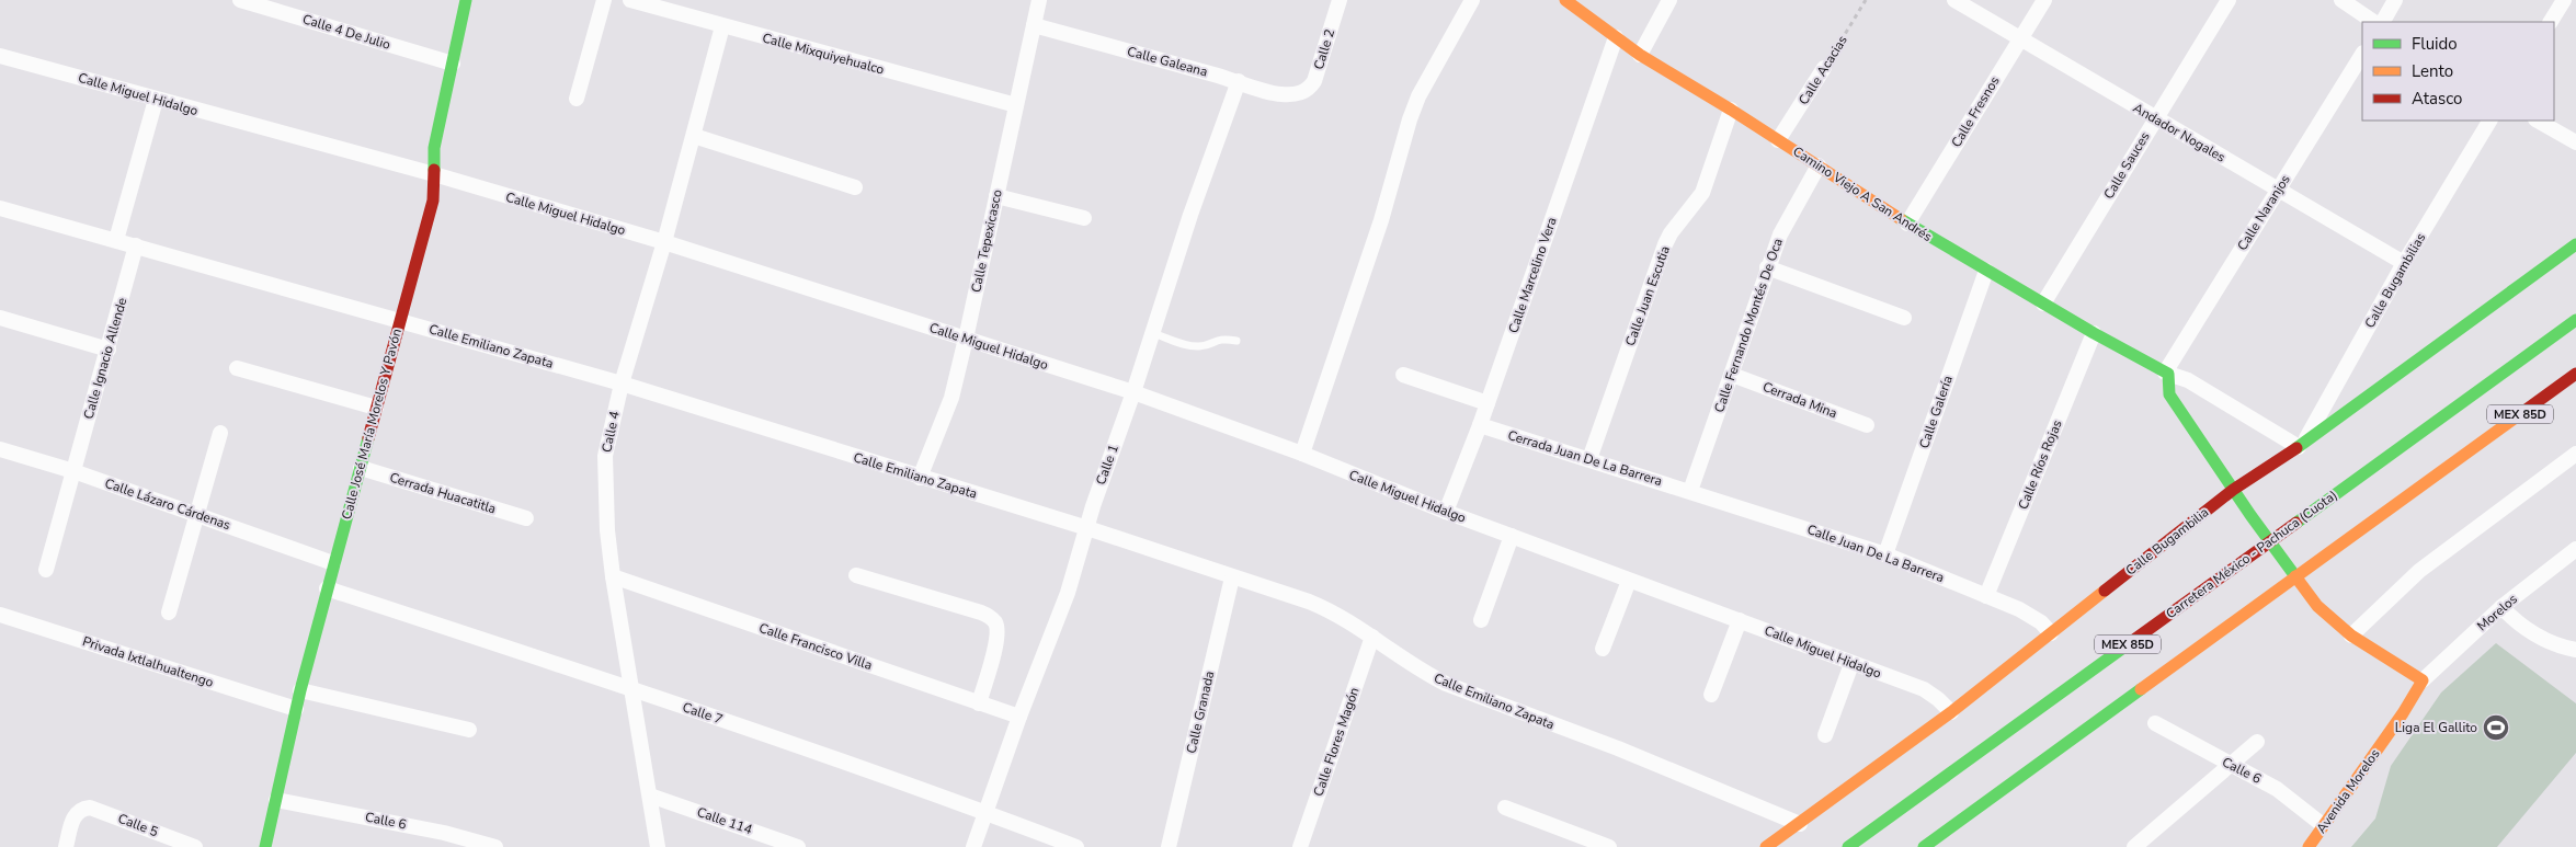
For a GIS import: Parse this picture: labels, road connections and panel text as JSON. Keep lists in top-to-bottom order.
{
  "streets": {
    "main road": [
      "Camino Viejo A San Andrés",
      "MEX 85D",
      "Calle José María Morelos Y Pavón",
      "Calle Bugambilia",
      "Carretera México - Pachuca (Cuota)",
      "Avenida Morelos"
    ],
    "street": [
      "Calle 4 De Julio",
      "Calle 2",
      "Calle Mixquiyehualco",
      "Calle Galeana",
      "Calle Acacias",
      "Calle Miguel Hidalgo",
      "Calle Fresnos",
      "Andador Nogales",
      "Calle Sauces",
      "Calle Naranjos",
      "Calle Tepexicasco",
      "Calle Marcelino Vera",
      "Calle Bugambilias",
      "Calle Juan Escutia",
      "Calle Fernando Montés De Oca",
      "Calle Emiliano Zapata",
      "Calle Ignacio Allende",
      "Cerrada Mina",
      "Calle Galería",
      "Calle 4",
      "Cerrada Juan De La Barrera",
      "Calle 1",
      "Calle Ríos Rojas",
      "Cerrada Huacatitla",
      "Calle Lázaro Cárdenas",
      "Calle Juan De La Barrera",
      "Morelos",
      "Calle Francisco Villa",
      "Privada Ixtlalhualtengo",
      "Calle Granada",
      "Calle 7",
      "Calle Flores Magón",
      "Calle 6",
      "Calle 114",
      "Calle 5"
    ]
  },
  "crossings": [
    ["Calle 4 De Julio", "Calle José María Morelos Y Pavón"],
    ["Calle 2", "Calle Galeana"],
    ["Calle Mixquiyehualco", "Calle Tepexicasco"],
    ["Calle Mixquiyehualco", "Calle 4"],
    ["Calle Galeana", "Calle Tepexicasco"],
    ["Calle Galeana", "Calle 1"],
    ["Calle Acacias", "Camino Viejo A San Andrés"],
    ["Calle Miguel Hidalgo", "Calle Tepexicasco"],
    ["Calle Miguel Hidalgo", "Calle Marcelino Vera"],
    ["Calle Miguel Hidalgo", "Calle José María Morelos Y Pavón"],
    ["Calle Miguel Hidalgo", "Calle 4"],
    ["Calle Miguel Hidalgo", "Calle 1"],
    ["Calle Miguel Hidalgo", "Calle Bugambilia"],
    ["Calle Fresnos", "Andador Nogales"],
    ["Calle Fresnos", "Camino Viejo A San Andrés"],
    ["Andador Nogales", "Calle Sauces"],
    ["Andador Nogales", "Calle Naranjos"],
    ["Andador Nogales", "Calle Bugambilias"],
    ["Calle Sauces", "Camino Viejo A San Andrés"],
    ["Camino Viejo A San Andrés", "Calle Naranjos"],
    ["Camino Viejo A San Andrés", "Calle Marcelino Vera"],
    ["Camino Viejo A San Andrés", "Calle Bugambilias"],
    ["Camino Viejo A San Andrés", "Calle Juan Escutia"],
    ["Camino Viejo A San Andrés", "Calle Fernando Montés De Oca"],
    ["Camino Viejo A San Andrés", "Calle Galería"],
    ["Camino Viejo A San Andrés", "Calle Ríos Rojas"],
    ["Camino Viejo A San Andrés", "Calle Bugambilia"],
    ["Calle Tepexicasco", "Calle Emiliano Zapata"],
    ["Calle Marcelino Vera", "Cerrada Juan De La Barrera"],
    ["Calle Bugambilias", "Calle Bugambilia"],
    ["Calle Juan Escutia", "Cerrada Juan De La Barrera"],
    ["Calle Fernando Montés De Oca", "Cerrada Mina"],
    ["Calle Fernando Montés De Oca", "Cerrada Juan De La Barrera"],
    ["Calle Fernando Montés De Oca", "Calle Juan De La Barrera"],
    ["Calle Emiliano Zapata", "Calle Ignacio Allende"],
    ["Calle Emiliano Zapata", "Calle José María Morelos Y Pavón"],
    ["Calle Emiliano Zapata", "Calle 4"],
    ["Calle Emiliano Zapata", "Calle 1"],
    ["Calle Emiliano Zapata", "Calle Bugambilia"],
    ["Calle Emiliano Zapata", "Calle Granada"],
    ["Calle Emiliano Zapata", "Calle Flores Magón"],
    ["Calle Ignacio Allende", "Calle Lázaro Cárdenas"],
    ["Calle Galería", "Calle Juan De La Barrera"],
    ["Calle José María Morelos Y Pavón", "Cerrada Huacatitla"],
    ["Calle José María Morelos Y Pavón", "Calle Lázaro Cárdenas"],
    ["Calle José María Morelos Y Pavón", "Privada Ixtlalhualtengo"],
    ["Calle José María Morelos Y Pavón", "Calle 7"],
    ["Calle José María Morelos Y Pavón", "Calle 6"],
    ["Calle 4", "Calle Francisco Villa"],
    ["Calle 4", "Calle 7"],
    ["Calle 4", "Calle 114"],
    ["Cerrada Juan De La Barrera", "Calle Juan De La Barrera"],
    ["Calle 1", "Calle Francisco Villa"],
    ["Calle 1", "Calle 7"],
    ["Calle Ríos Rojas", "Calle Juan De La Barrera"],
    ["Calle Bugambilia", "Calle Juan De La Barrera"],
    ["Morelos", "Avenida Morelos"],
    ["Calle 6", "Avenida Morelos"]
  ],
  "places": {
    "sports": ["Liga El Gallito"]
  },
  "legend": ["Fluido", "Lento", "Atasco"]
}
